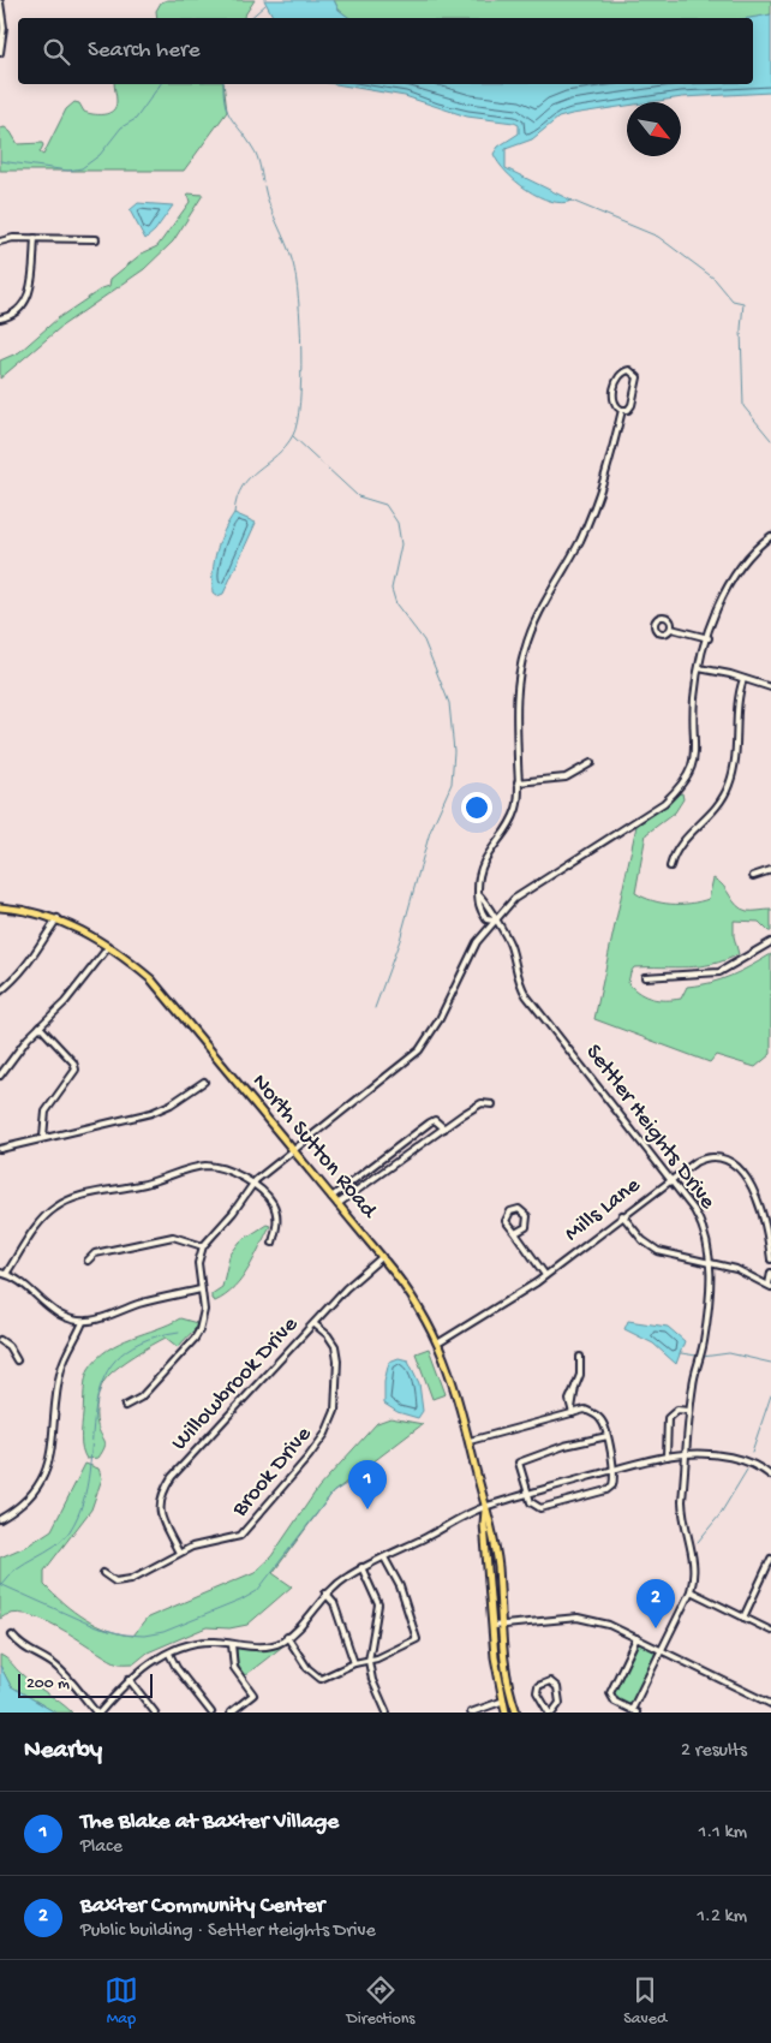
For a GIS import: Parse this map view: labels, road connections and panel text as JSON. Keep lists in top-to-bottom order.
{
  "streets": {
    "main road": ["North Sutton Road"],
    "street": [
      "Settler Heights Drive",
      "Mills Lane",
      "Willowbrook Drive",
      "Brook Drive"
    ]
  },
  "crossings": [
    ["Settler Heights Drive", "Mills Lane"],
    ["North Sutton Road", "Mills Lane"],
    ["North Sutton Road", "Willowbrook Drive"],
    ["Willowbrook Drive", "Brook Drive"]
  ],
  "scale_bar": "200 m",
  "north": "bottom right",
  "page": {
    "search": "Search here",
    "pins": ["1", "2"],
    "scale": "200 m",
    "heading": ["Nearby", "2 results"],
    "list": [
      {
        "mark": "1",
        "name": "The Blake at Baxter Village",
        "note": "Place",
        "value": "1.1 km"
      },
      {
        "mark": "2",
        "name": "Baxter Community Center",
        "note": "Public building · Settler Heights Drive",
        "value": "1.2 km"
      }
    ],
    "nav": ["Map", "Directions", "Saved"]
  }
}
